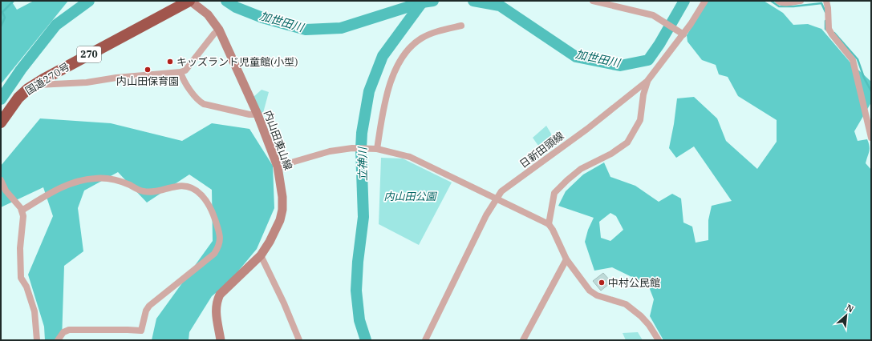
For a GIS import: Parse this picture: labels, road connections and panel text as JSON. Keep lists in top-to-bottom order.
{
  "streets": {
    "highway": ["270", "国道270号"],
    "street": ["内山田東山線", "日新田頭線"]
  },
  "crossings": [
    ["国道270号", "内山田東山線"]
  ],
  "water": ["加世田川", "立神川"],
  "parks": ["内山田公園"],
  "places": ["キッズランド児童館(小型)", "内山田保育園", "中村公民館"],
  "north": "top right"
}
